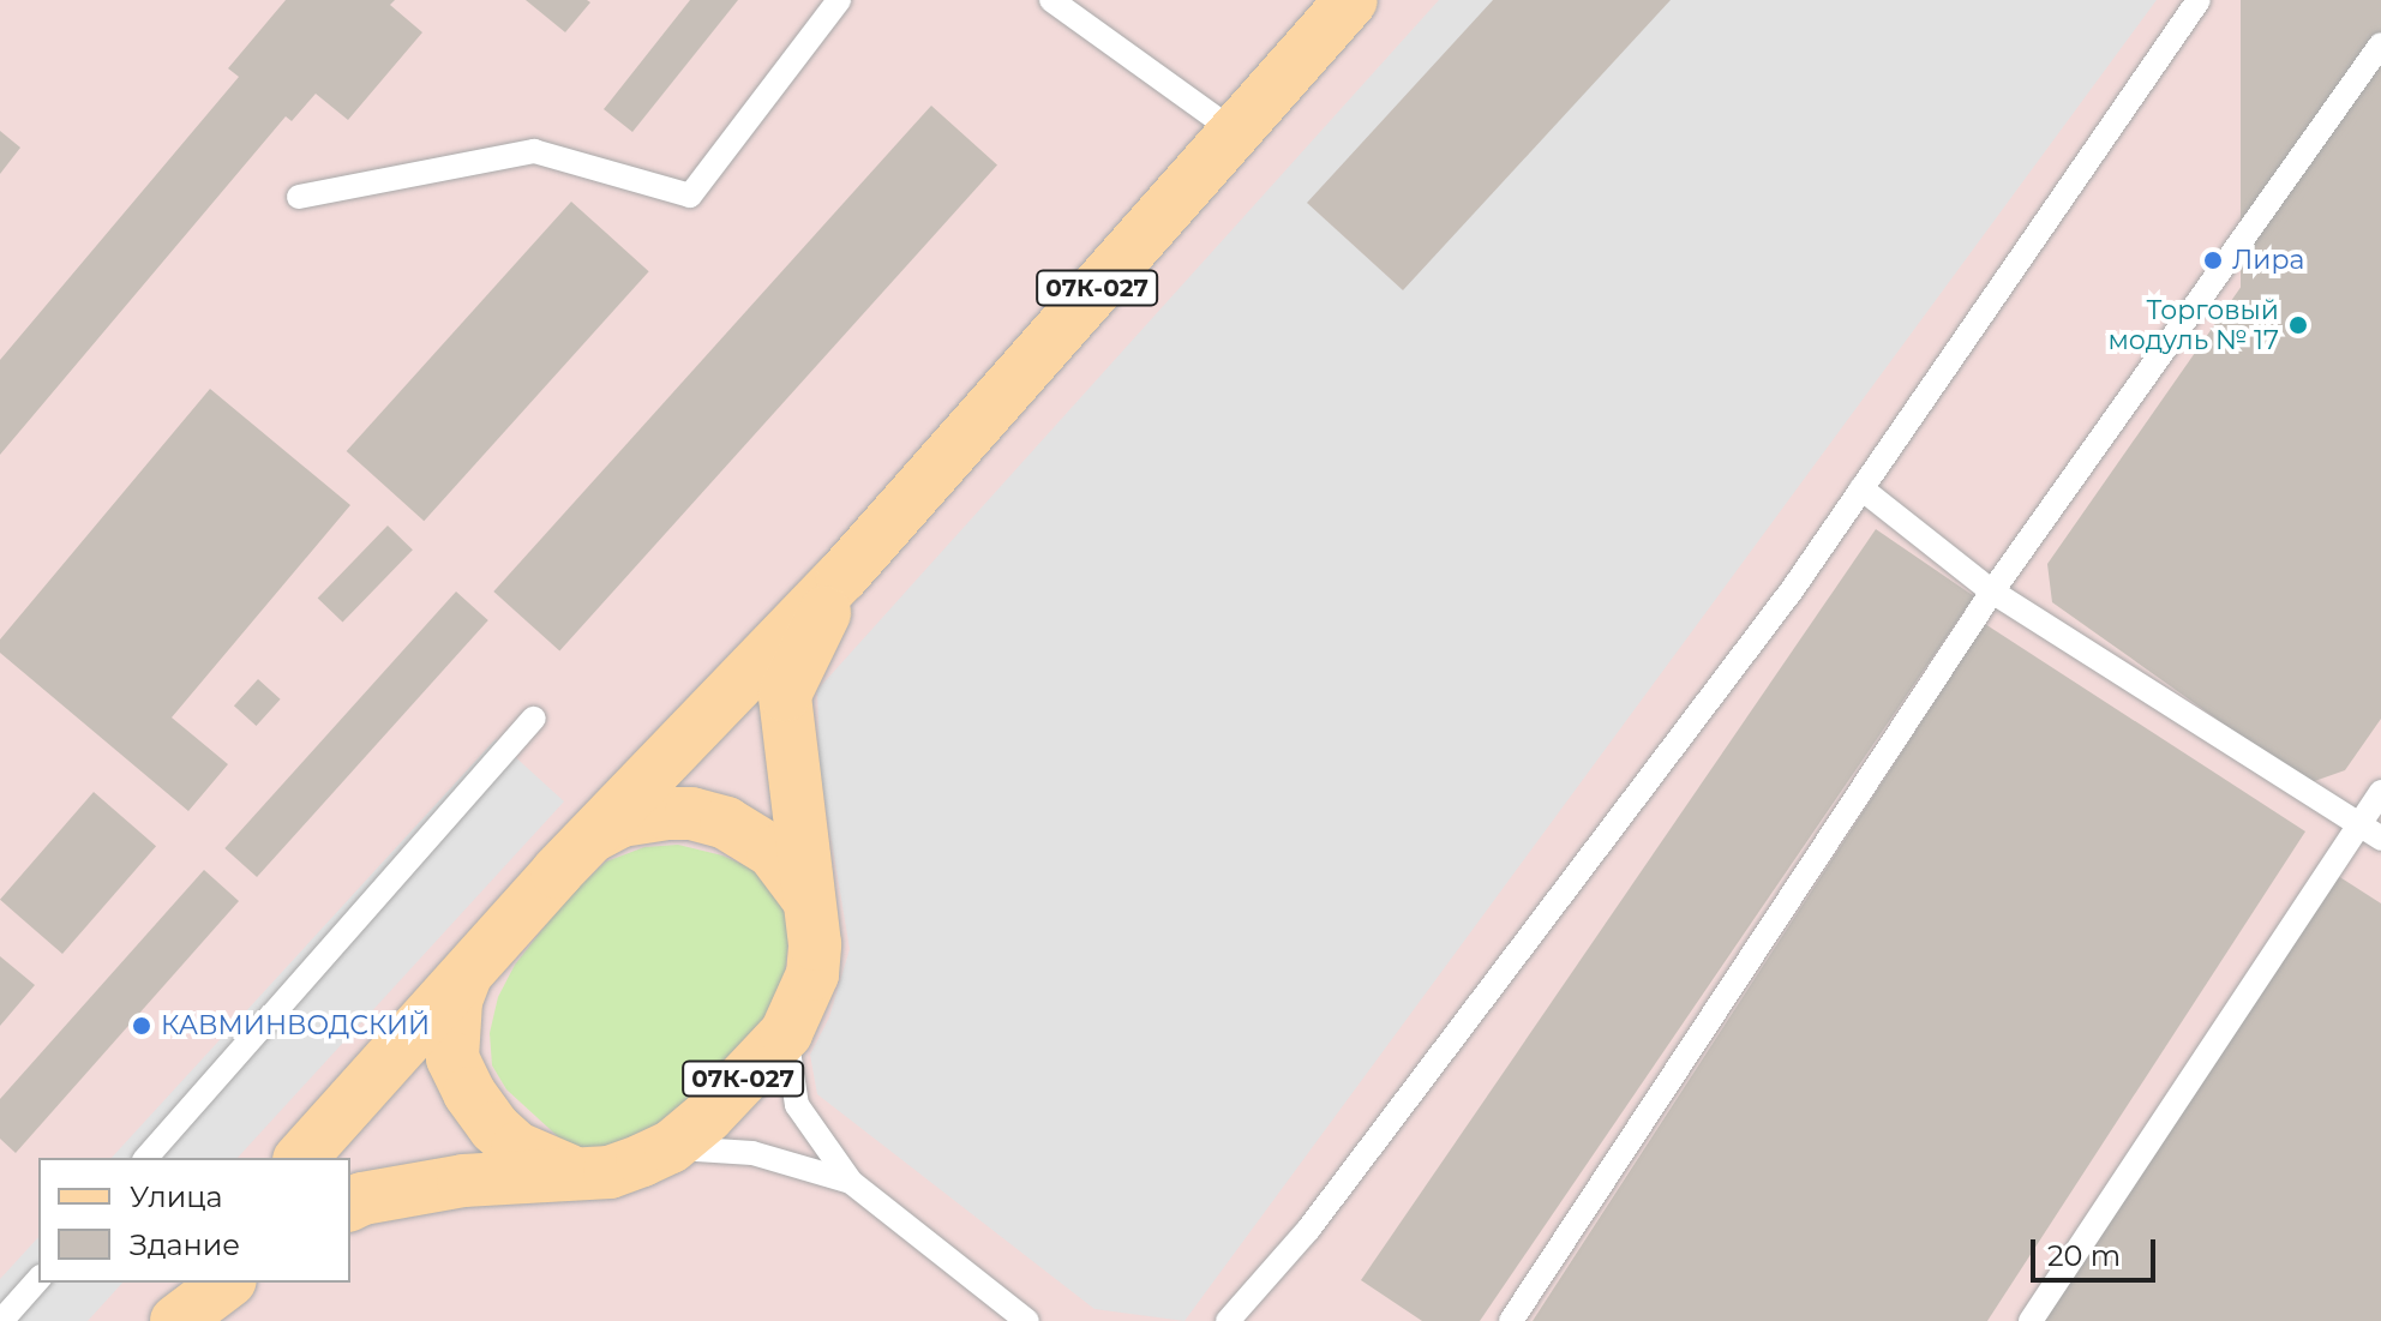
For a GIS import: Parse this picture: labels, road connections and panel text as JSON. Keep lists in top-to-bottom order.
{
  "streets": {
    "main road": ["07К-027"]
  },
  "places": ["Лира", "Торговый модуль № 17", "КАВМИНВОДСКИЙ"],
  "legend": ["Улица", "Здание"],
  "scale_bar": "20 m"
}
